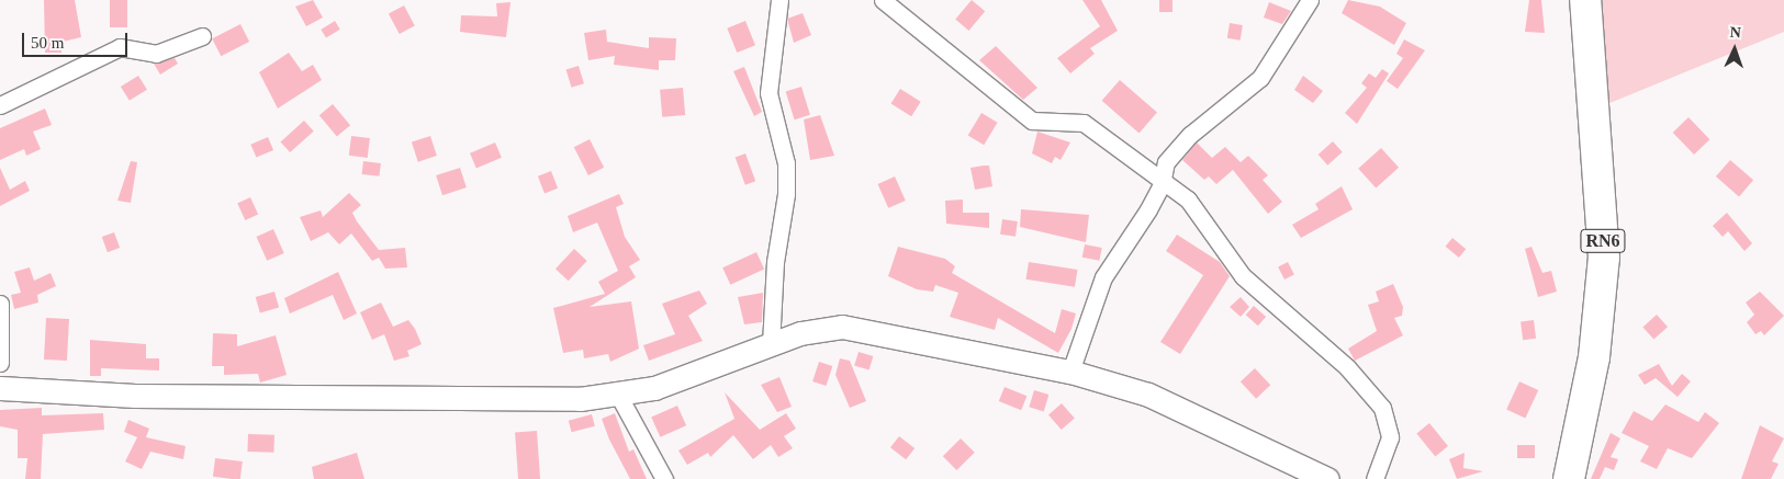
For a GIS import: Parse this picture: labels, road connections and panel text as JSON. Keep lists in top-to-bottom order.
{
  "streets": {
    "highway": ["RN6"]
  },
  "scale_bar": "50 m",
  "north": "top"
}
